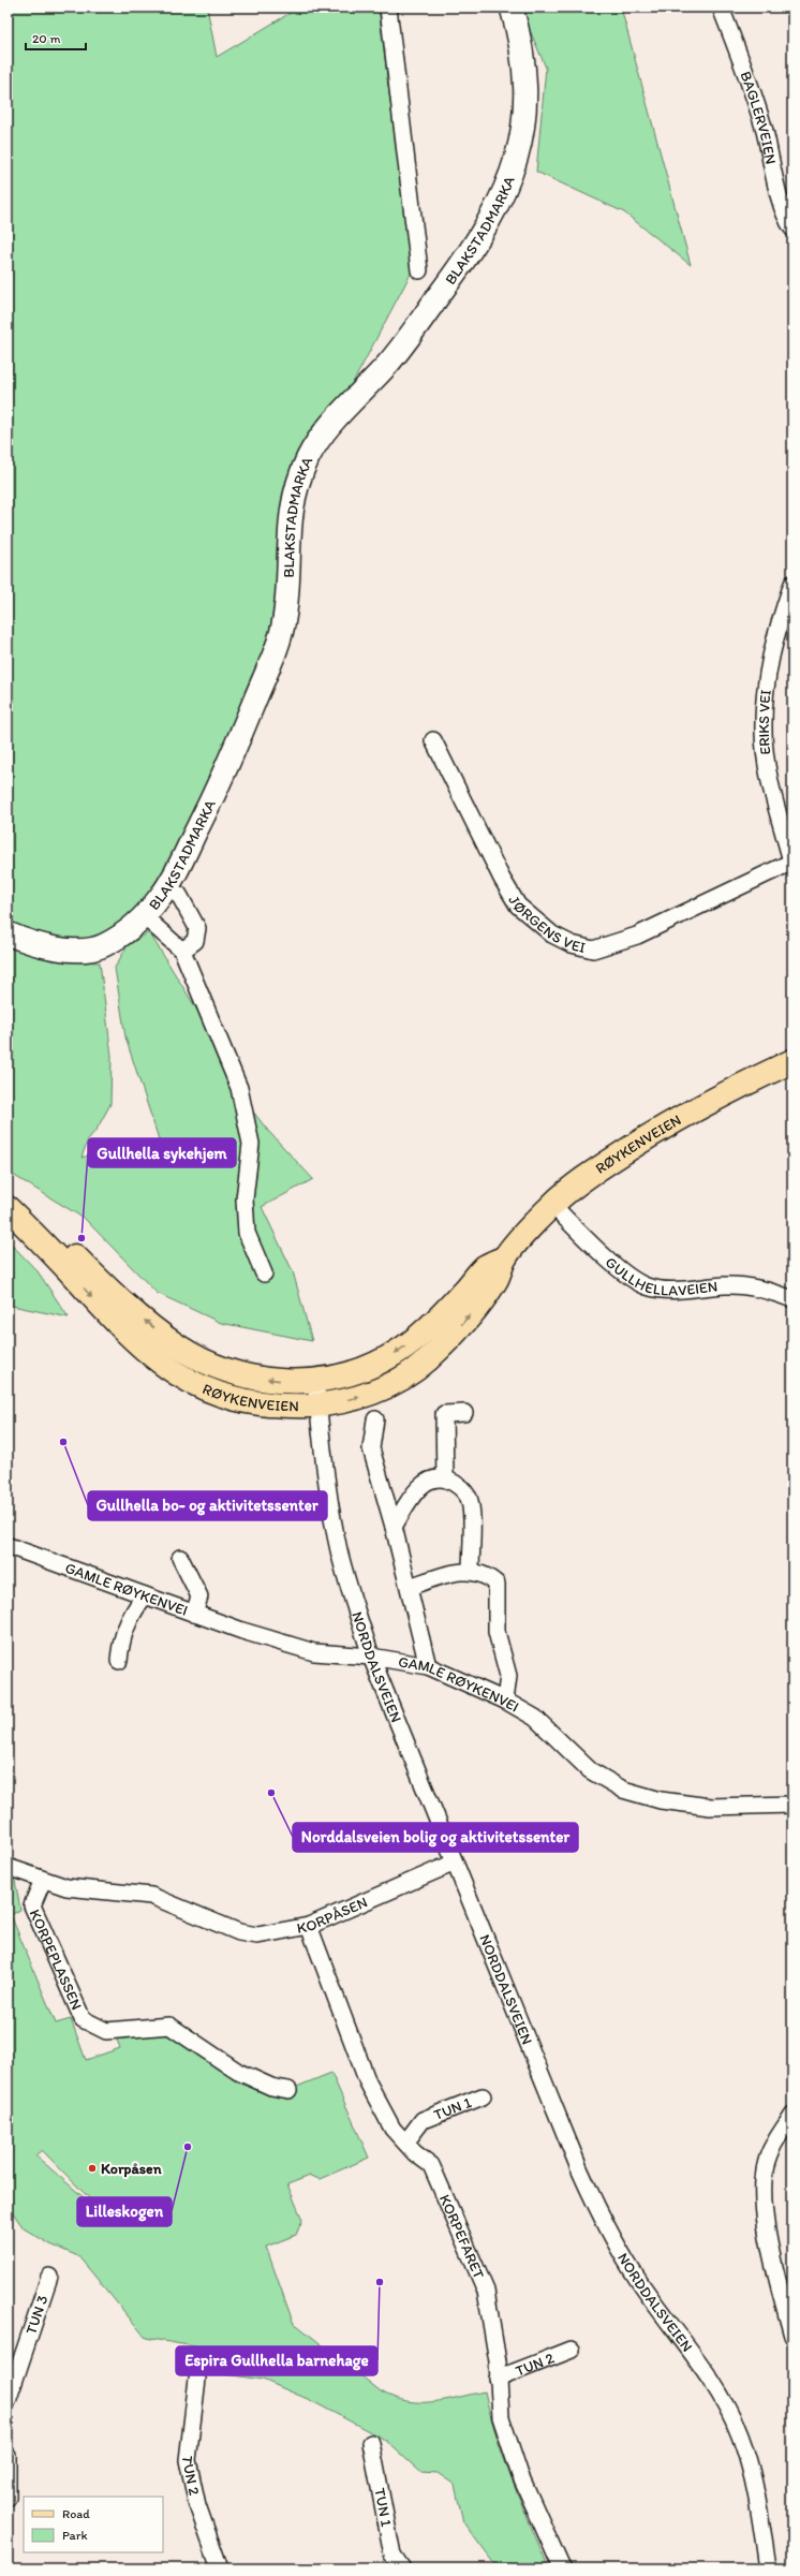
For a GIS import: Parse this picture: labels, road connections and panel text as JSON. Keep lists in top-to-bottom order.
{
  "streets": {
    "main road": ["BLAKSTADMARKA", "RØYKENVEIEN"],
    "street": [
      "BAGLERVEIEN",
      "ERIKS VEI",
      "JØRGENS VEI",
      "GULLHELLAVEIEN",
      "GAMLE RØYKENVEI",
      "NORDDALSVEIEN",
      "KORPÅSEN",
      "KORPEPLASSEN",
      "TUN 1",
      "KORPEFARET",
      "TUN 3",
      "TUN 2"
    ]
  },
  "crossings": [
    ["ERIKS VEI", "JØRGENS VEI"],
    ["RØYKENVEIEN", "GULLHELLAVEIEN"],
    ["RØYKENVEIEN", "NORDDALSVEIEN"],
    ["GAMLE RØYKENVEI", "NORDDALSVEIEN"],
    ["NORDDALSVEIEN", "KORPÅSEN"],
    ["KORPÅSEN", "KORPEPLASSEN"],
    ["KORPÅSEN", "KORPEFARET"],
    ["TUN 1", "KORPEFARET"],
    ["KORPEFARET", "TUN 2"]
  ],
  "places": [
    "Gullhella sykehjem",
    "Gullhella bo- og aktivitetssenter",
    "Norddalsveien bolig og aktivitetssenter",
    "Lilleskogen",
    "Korpåsen",
    "Espira Gullhella barnehage"
  ],
  "legend": ["Road", "Park"],
  "scale_bar": "20 m"
}
